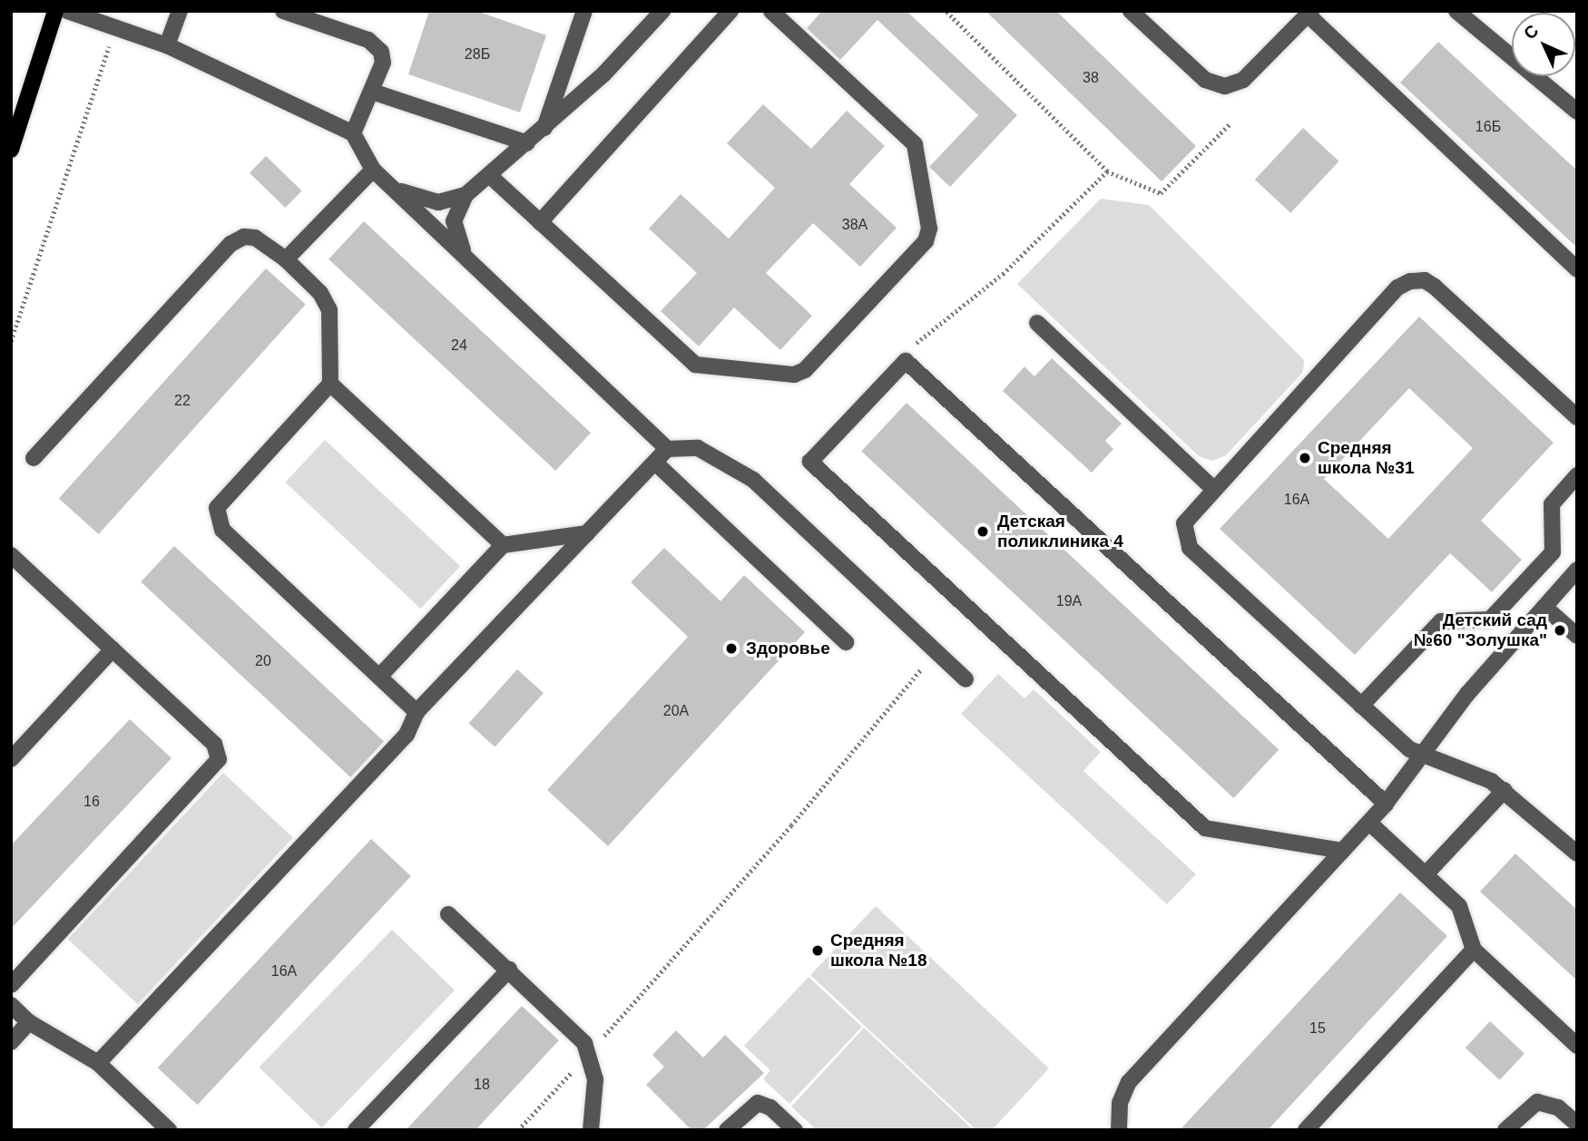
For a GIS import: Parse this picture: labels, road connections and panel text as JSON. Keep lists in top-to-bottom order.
{
  "places": [
    "Средняя школа №31",
    "Детская поликлиника 4",
    "Детский сад №60 \"Золушка\"",
    "Здоровье",
    "Средняя школа №18"
  ],
  "house_numbers": [
    "28Б",
    "38",
    "16Б",
    "38А",
    "24",
    "22",
    "16А",
    "19А",
    "20",
    "20А",
    "16",
    "16А",
    "15",
    "18"
  ],
  "north": "top left"
}
